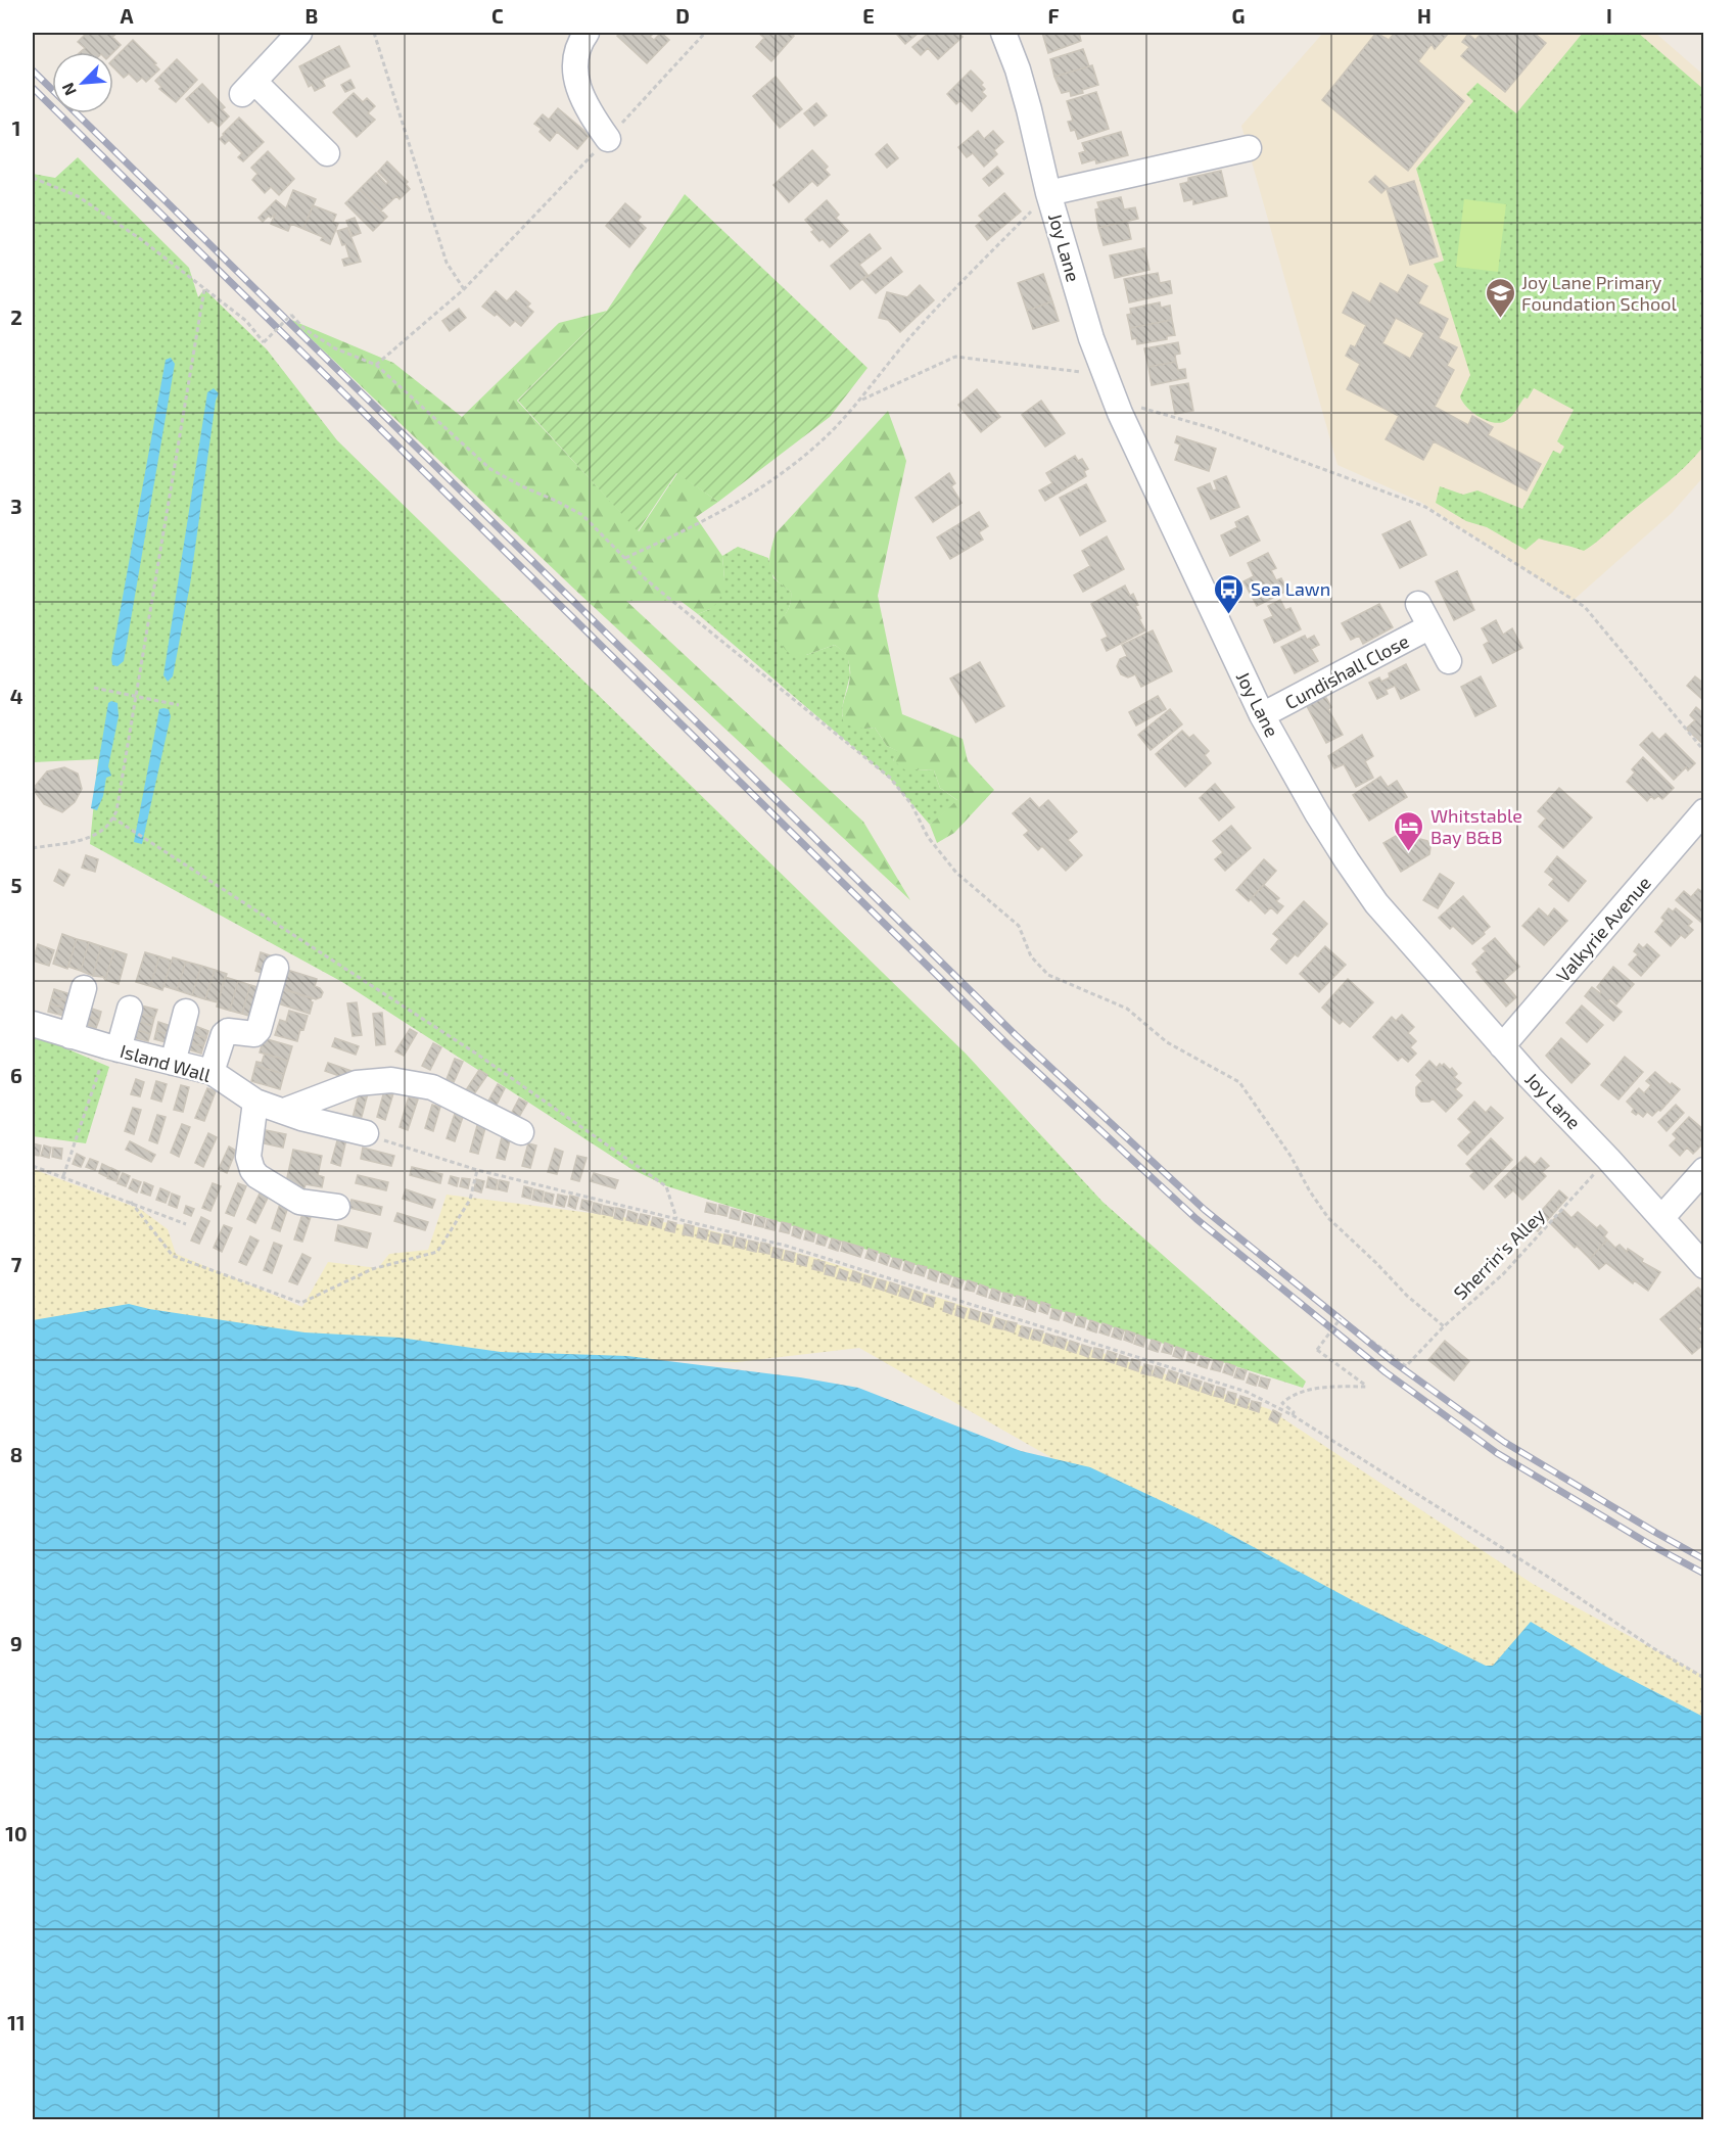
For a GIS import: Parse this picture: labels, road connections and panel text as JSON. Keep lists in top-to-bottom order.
{
  "streets": {
    "street": [
      "Joy Lane",
      "Cundishall Close",
      "Valkyrie Avenue",
      "Island Wall"
    ],
    "path": ["Sherrin's Alley"]
  },
  "crossings": [
    ["Joy Lane", "Cundishall Close"],
    ["Joy Lane", "Valkyrie Avenue"],
    ["Joy Lane", "Sherrin's Alley"]
  ],
  "places": {
    "school or university": ["Joy Lane Primary Foundation School"],
    "bus stop": ["Sea Lawn"],
    "hotel": ["Whitstable Bay B&B"]
  },
  "north": "bottom left",
  "grid": {
    "columns": [
      "A",
      "B",
      "C",
      "D",
      "E",
      "F",
      "G",
      "H",
      "I"
    ],
    "rows": [
      "1",
      "2",
      "3",
      "4",
      "5",
      "6",
      "7",
      "8",
      "9",
      "10",
      "11"
    ]
  }
}
